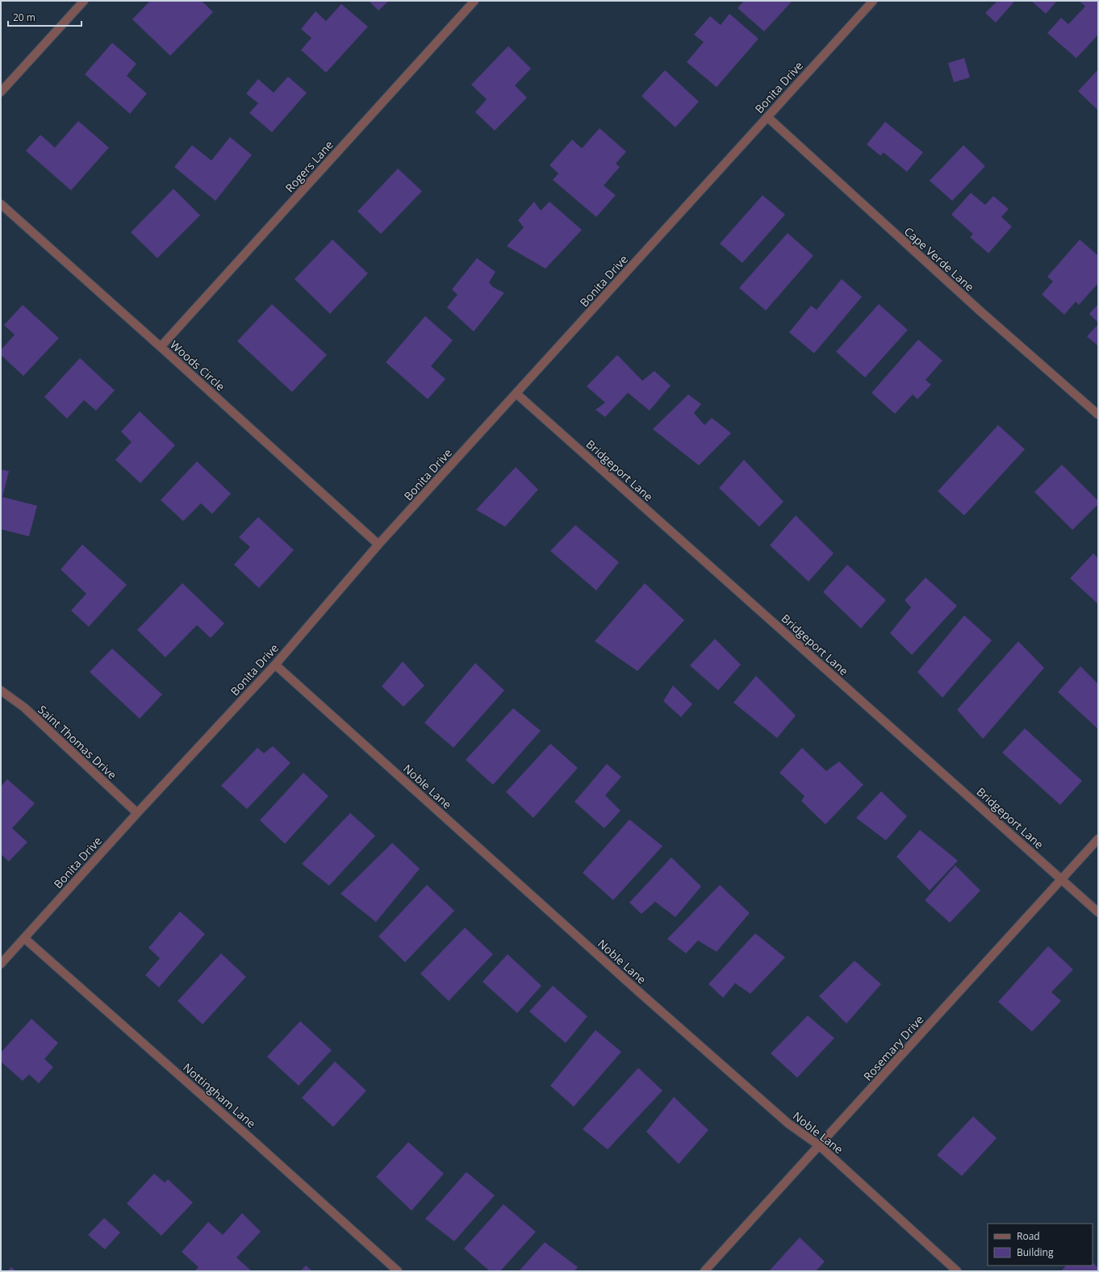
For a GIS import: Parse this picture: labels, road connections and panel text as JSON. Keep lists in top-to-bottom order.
{
  "streets": {
    "street": [
      "Bonita Drive",
      "Rogers Lane",
      "Cape Verde Lane",
      "Woods Circle",
      "Bridgeport Lane",
      "Saint Thomas Drive",
      "Noble Lane",
      "Rosemary Drive",
      "Nottingham Lane"
    ]
  },
  "crossings": [
    ["Bonita Drive", "Cape Verde Lane"],
    ["Bonita Drive", "Woods Circle"],
    ["Bonita Drive", "Bridgeport Lane"],
    ["Bonita Drive", "Saint Thomas Drive"],
    ["Bonita Drive", "Noble Lane"],
    ["Bonita Drive", "Nottingham Lane"],
    ["Rogers Lane", "Woods Circle"],
    ["Bridgeport Lane", "Rosemary Drive"],
    ["Noble Lane", "Rosemary Drive"]
  ],
  "legend": ["Road", "Building"],
  "scale_bar": "20 m"
}
